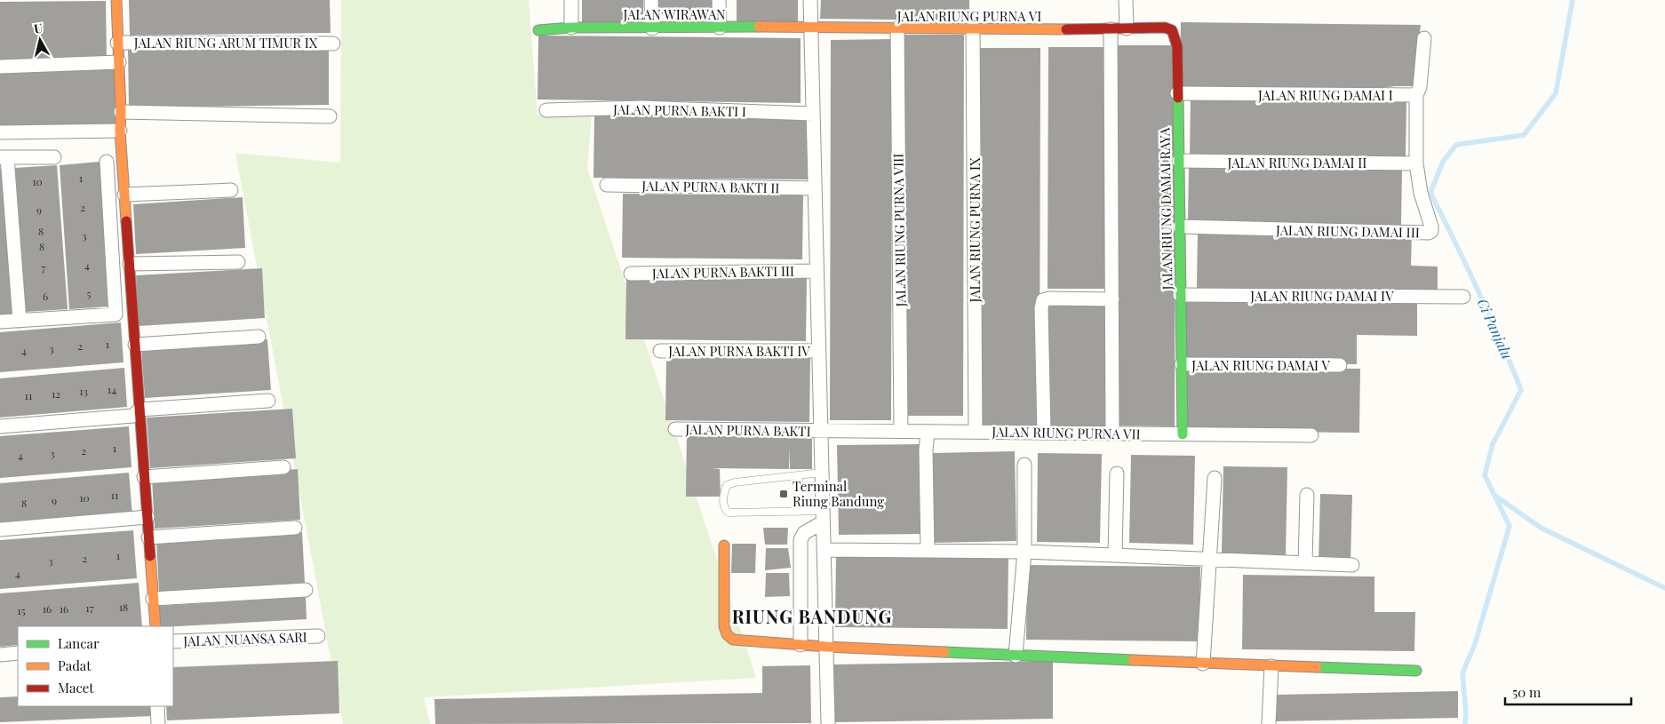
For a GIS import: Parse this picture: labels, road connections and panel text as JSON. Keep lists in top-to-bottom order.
{
  "streets": {
    "street": [
      "JALAN WIRAWAN",
      "JALAN RIUNG PURNA VI",
      "JALAN RIUNG ARUM TIMUR IX",
      "JALAN RIUNG DAMAI I",
      "JALAN PURNA BAKTI I",
      "JALAN RIUNG DAMAI II",
      "JALAN PURNA BAKTI II",
      "JALAN RIUNG DAMAI RAYA",
      "JALAN RIUNG PURNA VIII",
      "JALAN RIUNG PURNA IX",
      "JALAN RIUNG DAMAI III",
      "JALAN PURNA BAKTI III",
      "JALAN RIUNG DAMAI IV",
      "JALAN PURNA BAKTI IV",
      "JALAN RIUNG DAMAI V",
      "JALAN PURNA BAKTI",
      "JALAN RIUNG PURNA VII",
      "JALAN NUANSA SARI"
    ]
  },
  "crossings": [
    ["JALAN WIRAWAN", "JALAN RIUNG PURNA VI"],
    ["JALAN RIUNG PURNA VI", "JALAN RIUNG DAMAI RAYA"],
    ["JALAN RIUNG PURNA VI", "JALAN RIUNG PURNA VIII"],
    ["JALAN RIUNG PURNA VI", "JALAN RIUNG PURNA IX"],
    ["JALAN RIUNG DAMAI I", "JALAN RIUNG DAMAI RAYA"],
    ["JALAN RIUNG DAMAI I", "JALAN RIUNG DAMAI III"],
    ["JALAN RIUNG DAMAI II", "JALAN RIUNG DAMAI RAYA"],
    ["JALAN RIUNG DAMAI II", "JALAN RIUNG DAMAI III"],
    ["JALAN RIUNG DAMAI RAYA", "JALAN RIUNG DAMAI III"],
    ["JALAN RIUNG DAMAI RAYA", "JALAN RIUNG DAMAI IV"],
    ["JALAN RIUNG DAMAI RAYA", "JALAN RIUNG DAMAI V"],
    ["JALAN RIUNG DAMAI RAYA", "JALAN RIUNG PURNA VII"],
    ["JALAN RIUNG PURNA VIII", "JALAN RIUNG PURNA VII"],
    ["JALAN RIUNG PURNA IX", "JALAN RIUNG PURNA VII"],
    ["JALAN PURNA BAKTI", "JALAN RIUNG PURNA VII"]
  ],
  "districts": ["RIUNG BANDUNG"],
  "water": ["Ci Panjalu"],
  "places": {
    "transit": ["Terminal Riung Bandung"]
  },
  "house_numbers": [
    "1",
    "10",
    "2",
    "9",
    "8",
    "3",
    "8",
    "4",
    "7",
    "5",
    "6",
    "1",
    "2",
    "3",
    "4",
    "14",
    "13",
    "12",
    "11",
    "1",
    "2",
    "3",
    "4",
    "11",
    "10",
    "9",
    "8",
    "1",
    "2",
    "3",
    "4",
    "18",
    "17",
    "16",
    "16",
    "15"
  ],
  "legend": ["Lancar", "Padat", "Macet"],
  "scale_bar": "50 m",
  "north": "top"
}
